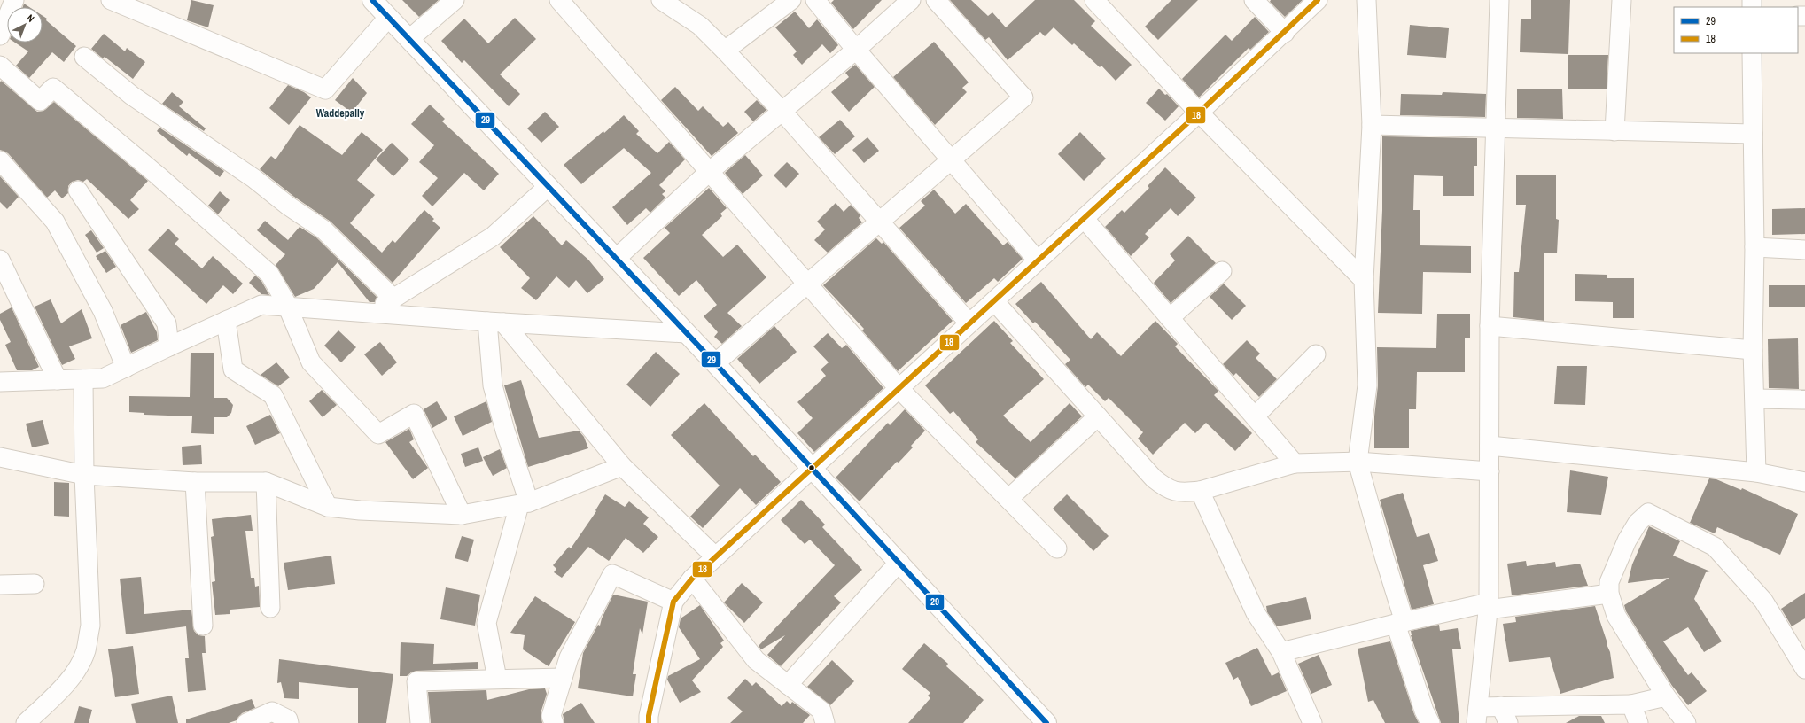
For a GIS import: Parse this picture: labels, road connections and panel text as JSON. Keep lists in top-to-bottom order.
{
  "districts": ["Waddepally"],
  "lines": ["transit line 29", "transit line 18"],
  "legend": ["29", "18"],
  "north": "top right"
}
